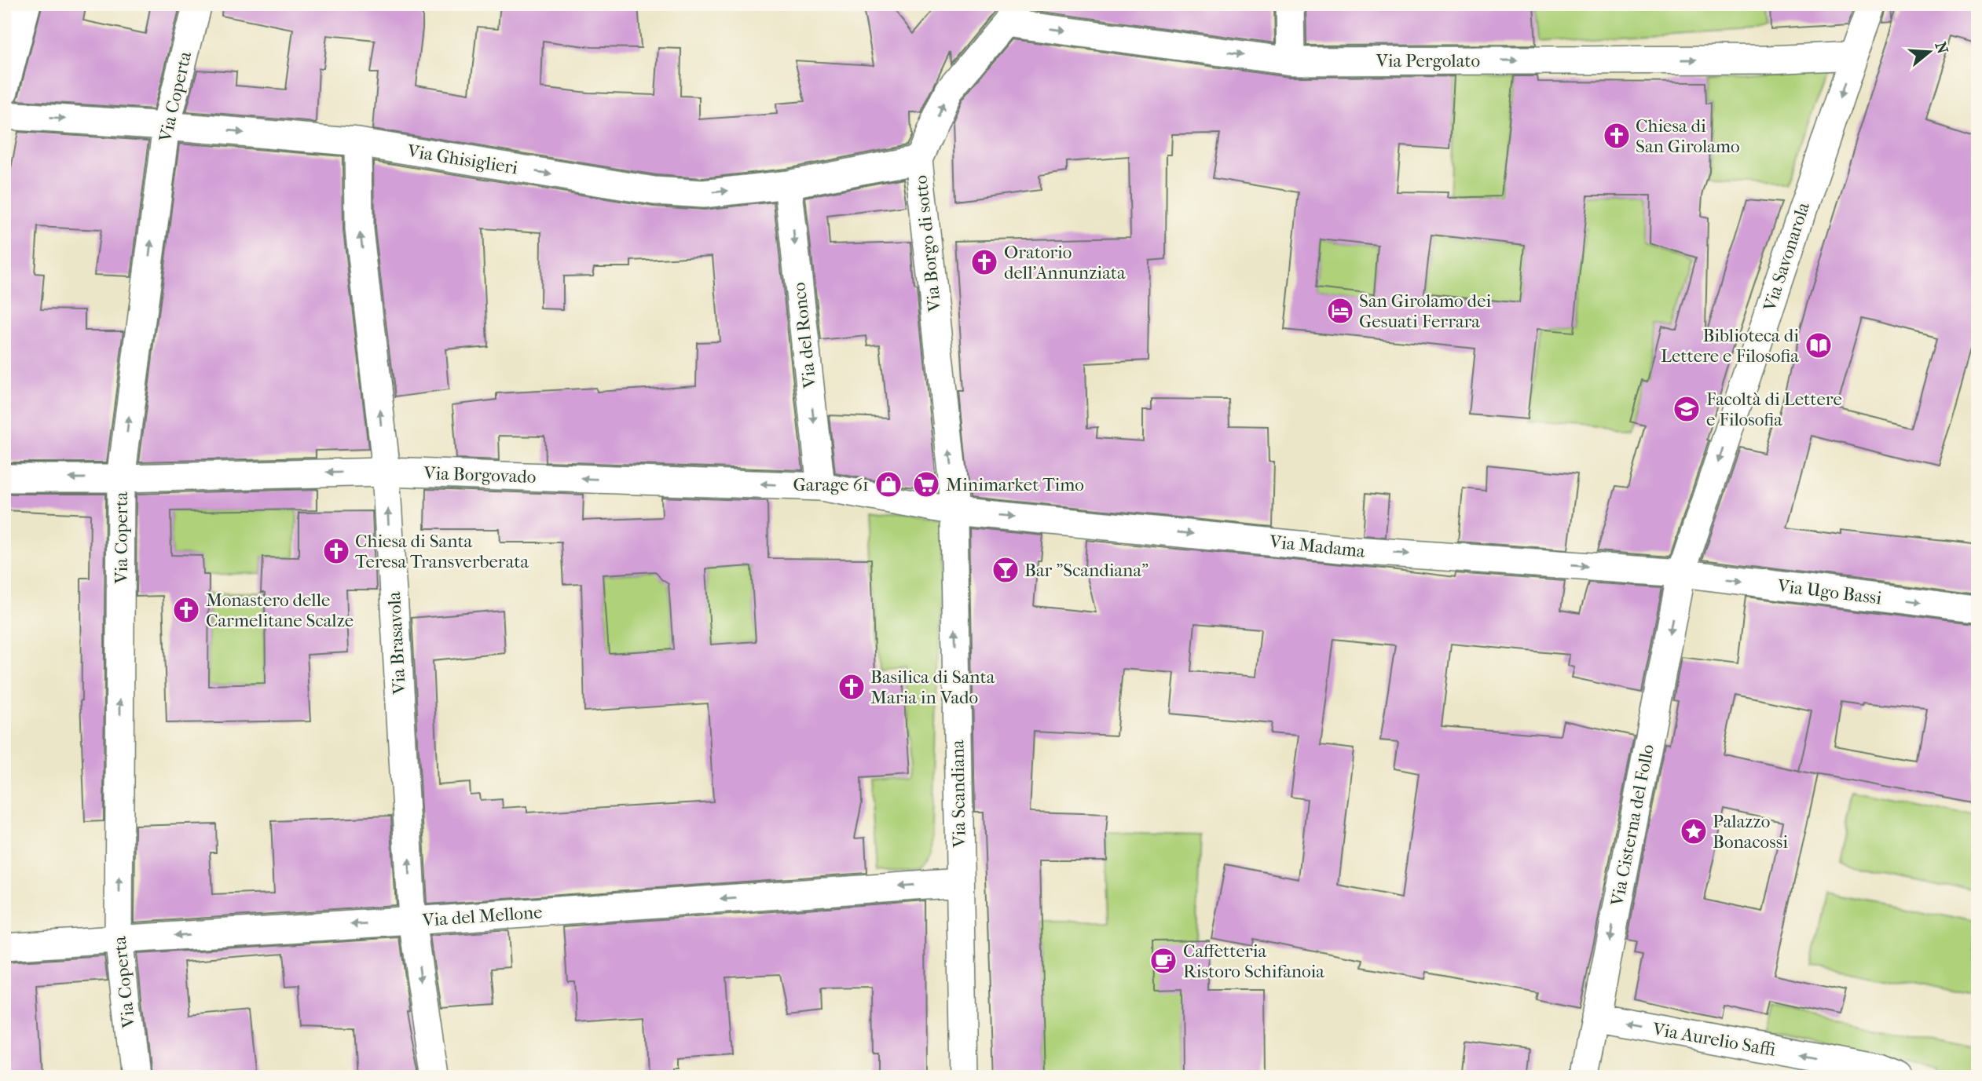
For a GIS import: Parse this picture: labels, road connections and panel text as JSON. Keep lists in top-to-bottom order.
{
  "streets": {
    "street": [
      "Via Pergolato",
      "Via Coperta",
      "Via Ghisiglieri",
      "Via Borgo di sotto",
      "Via Savonarola",
      "Via del Ronco",
      "Via Borgovado",
      "Via Madama",
      "Via Ugo Bassi",
      "Via Brasavola",
      "Via Scandiana",
      "Via Cisterna del Follo",
      "Via del Mellone",
      "Via Aurelio Saffi"
    ]
  },
  "crossings": [
    ["Via Pergolato", "Via Borgo di sotto"],
    ["Via Pergolato", "Via Savonarola"],
    ["Via Coperta", "Via Ghisiglieri"],
    ["Via Coperta", "Via Borgovado"],
    ["Via Coperta", "Via del Mellone"],
    ["Via Ghisiglieri", "Via Borgo di sotto"],
    ["Via Ghisiglieri", "Via del Ronco"],
    ["Via Ghisiglieri", "Via Brasavola"],
    ["Via Borgo di sotto", "Via Borgovado"],
    ["Via Borgo di sotto", "Via Madama"],
    ["Via Borgo di sotto", "Via Scandiana"],
    ["Via Savonarola", "Via Madama"],
    ["Via Savonarola", "Via Ugo Bassi"],
    ["Via Savonarola", "Via Cisterna del Follo"],
    ["Via del Ronco", "Via Borgovado"],
    ["Via Borgovado", "Via Madama"],
    ["Via Borgovado", "Via Brasavola"],
    ["Via Borgovado", "Via Scandiana"],
    ["Via Madama", "Via Ugo Bassi"],
    ["Via Madama", "Via Scandiana"],
    ["Via Madama", "Via Cisterna del Follo"],
    ["Via Ugo Bassi", "Via Cisterna del Follo"],
    ["Via Brasavola", "Via del Mellone"],
    ["Via Scandiana", "Via del Mellone"],
    ["Via Cisterna del Follo", "Via Aurelio Saffi"]
  ],
  "one_way": [
    "Via Pergolato",
    "Via Coperta",
    "Via Ghisiglieri",
    "Via Borgo di sotto",
    "Via Savonarola",
    "Via del Ronco",
    "Via Borgovado",
    "Via Madama",
    "Via Ugo Bassi",
    "Via Scandiana",
    "Via Cisterna del Follo",
    "Via del Mellone",
    "Via Aurelio Saffi"
  ],
  "places": {
    "church": [
      "Chiesa di San Girolamo",
      "Oratorio dell'Annunziata",
      "Chiesa di Santa Teresa Transverberata",
      "Monastero delle Carmelitane Scalze",
      "Basilica di Santa Maria in Vado"
    ],
    "hotel": ["San Girolamo dei Gesuati Ferrara"],
    "library": ["Biblioteca di Lettere e Filosofia"],
    "school or university": ["Facoltà di Lettere e Filosofia"],
    "shop": ["Garage 61"],
    "supermarket": ["Minimarket Timo"],
    "bar": ["Bar \"Scandiana\""],
    "place": ["Palazzo Bonacossi"],
    "cafe": ["Caffetteria Ristoro Schifanoia"]
  },
  "north": "right"
}
